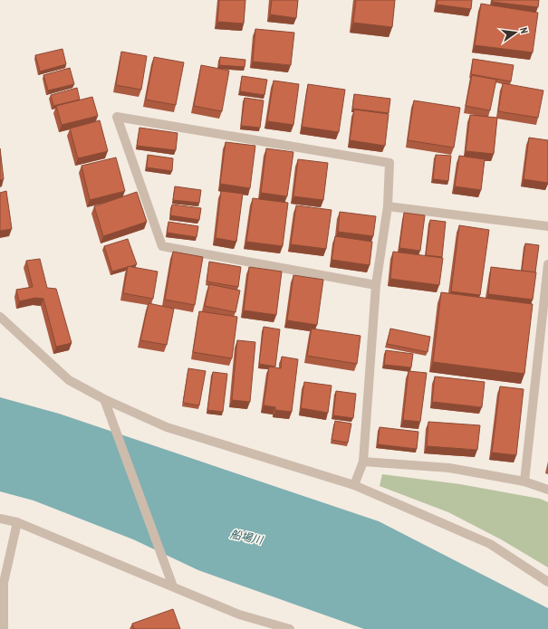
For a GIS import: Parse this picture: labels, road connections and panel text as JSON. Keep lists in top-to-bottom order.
{
  "water": ["船場川"],
  "north": "right"
}
